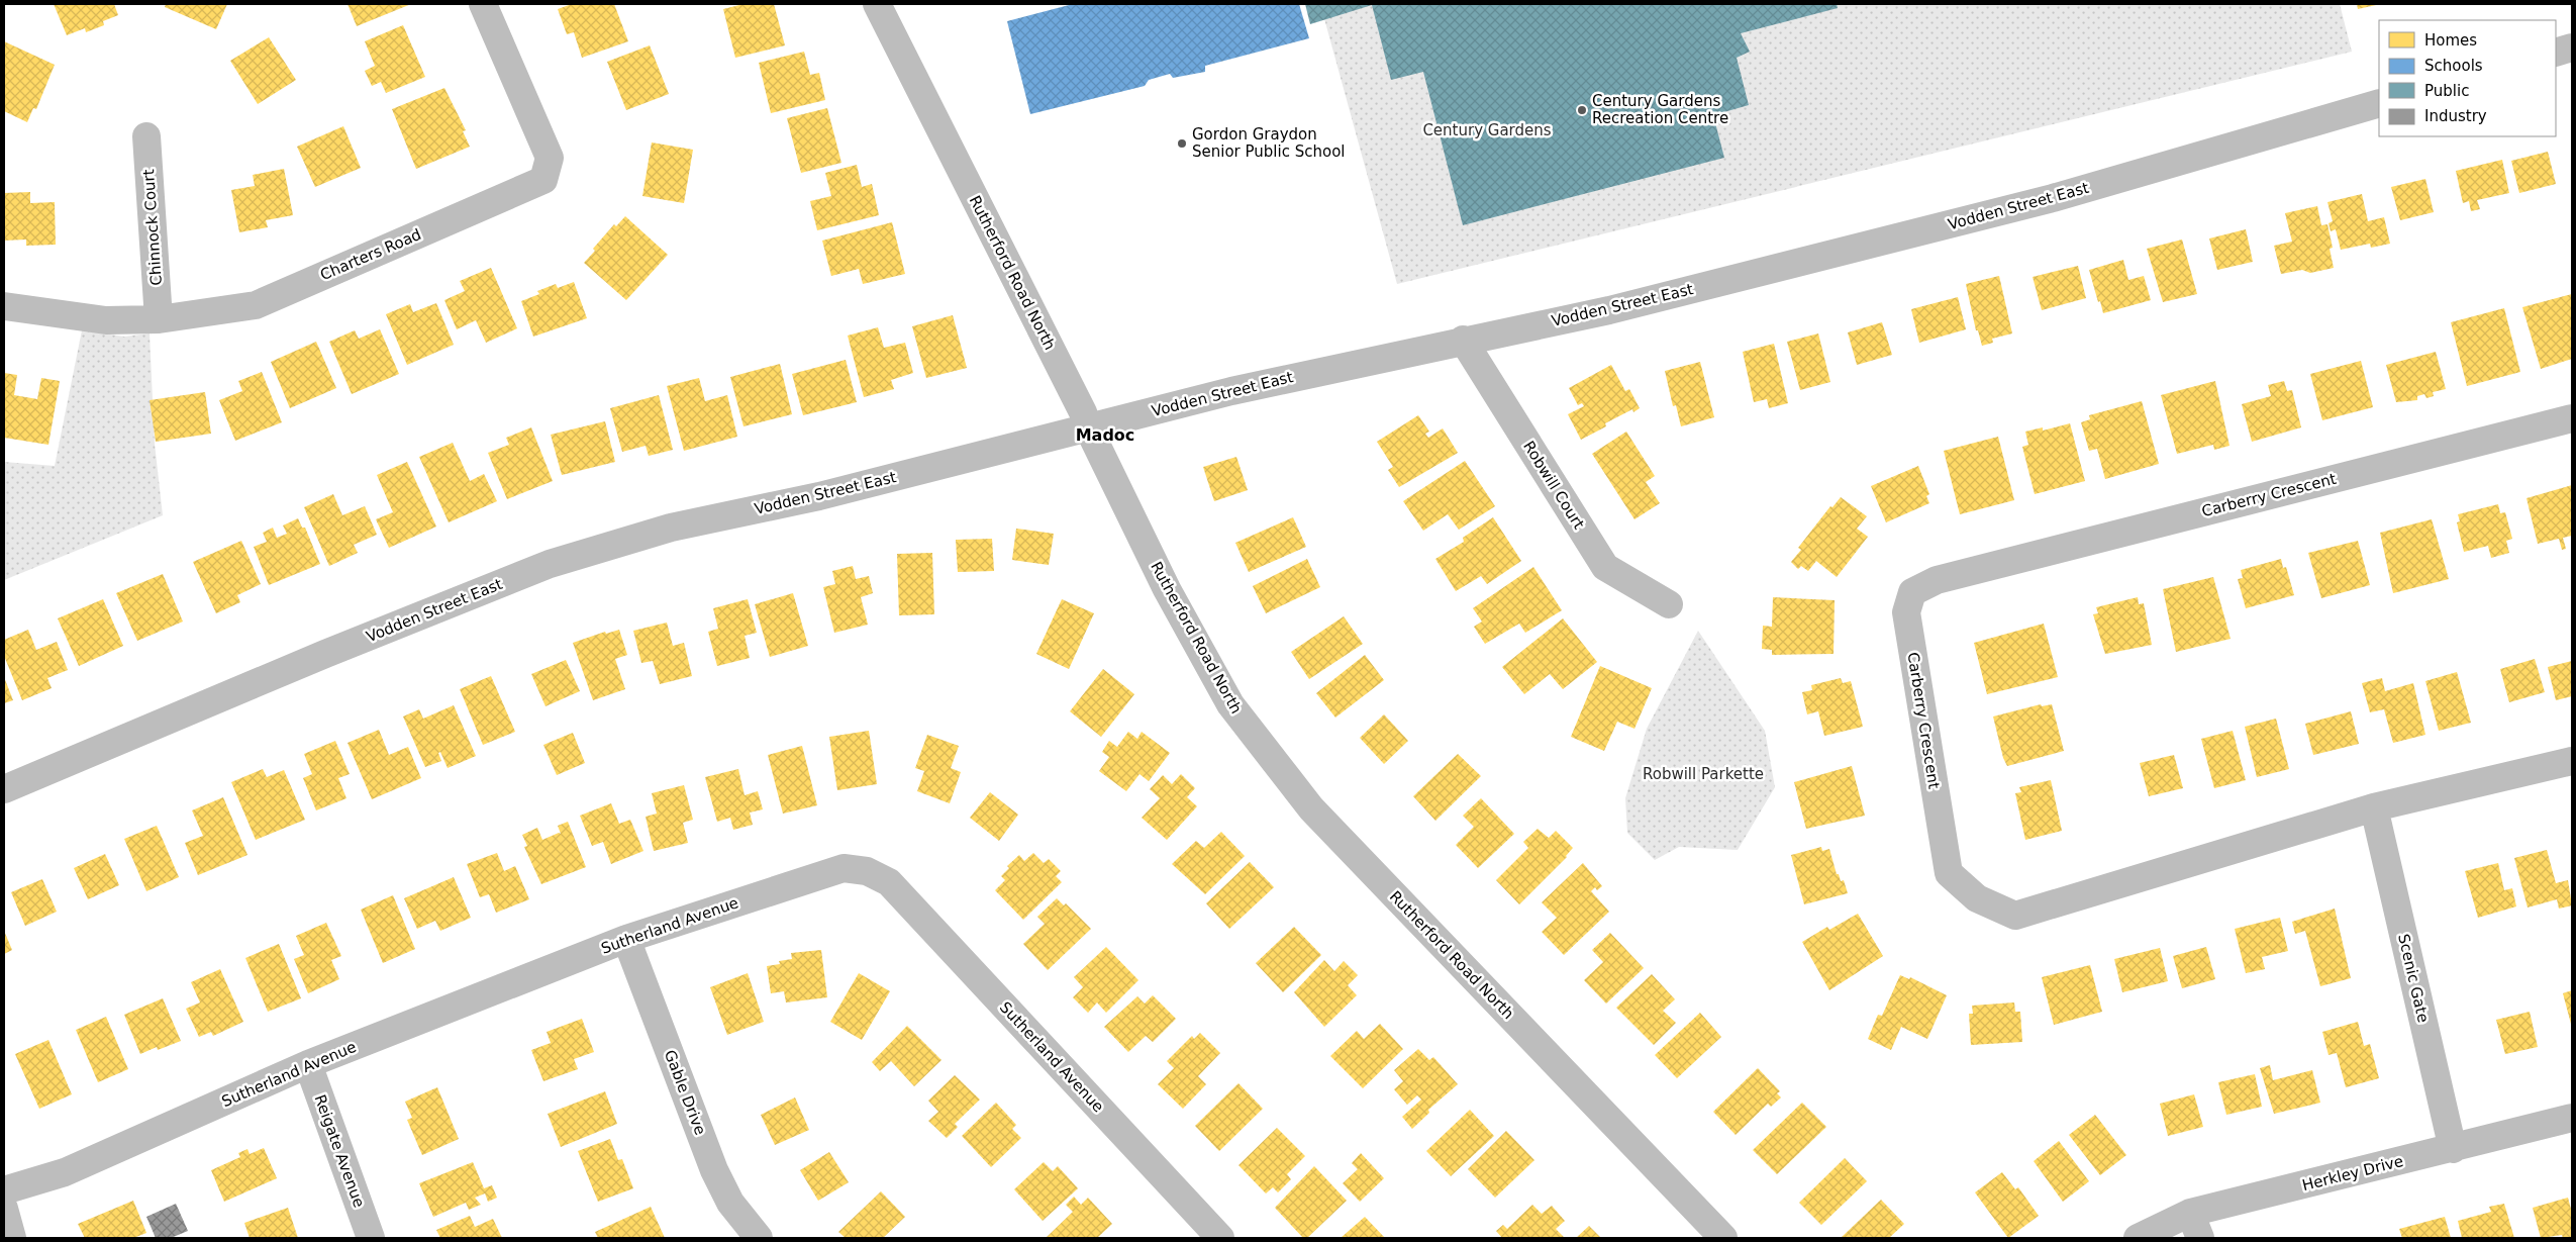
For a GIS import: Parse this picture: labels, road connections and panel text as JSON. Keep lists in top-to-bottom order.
{
  "streets": {
    "street": [
      "Vodden Street East",
      "Chinnock Court",
      "Charters Road",
      "Rutherford Road North",
      "Robwill Court",
      "Carberry Crescent",
      "Sutherland Avenue",
      "Scenic Gate",
      "Gable Drive",
      "Reigate Avenue",
      "Herkley Drive"
    ]
  },
  "crossings": [
    ["Vodden Street East", "Rutherford Road North"],
    ["Vodden Street East", "Robwill Court"],
    ["Chinnock Court", "Charters Road"],
    ["Carberry Crescent", "Scenic Gate"],
    ["Sutherland Avenue", "Gable Drive"],
    ["Sutherland Avenue", "Reigate Avenue"],
    ["Scenic Gate", "Herkley Drive"]
  ],
  "districts": ["Madoc"],
  "parks": ["Century Gardens", "Robwill Parkette"],
  "places": ["Century Gardens Recreation Centre", "Gordon Graydon Senior Public School"],
  "legend": [
    "Homes",
    "Schools",
    "Public",
    "Industry"
  ]
}
